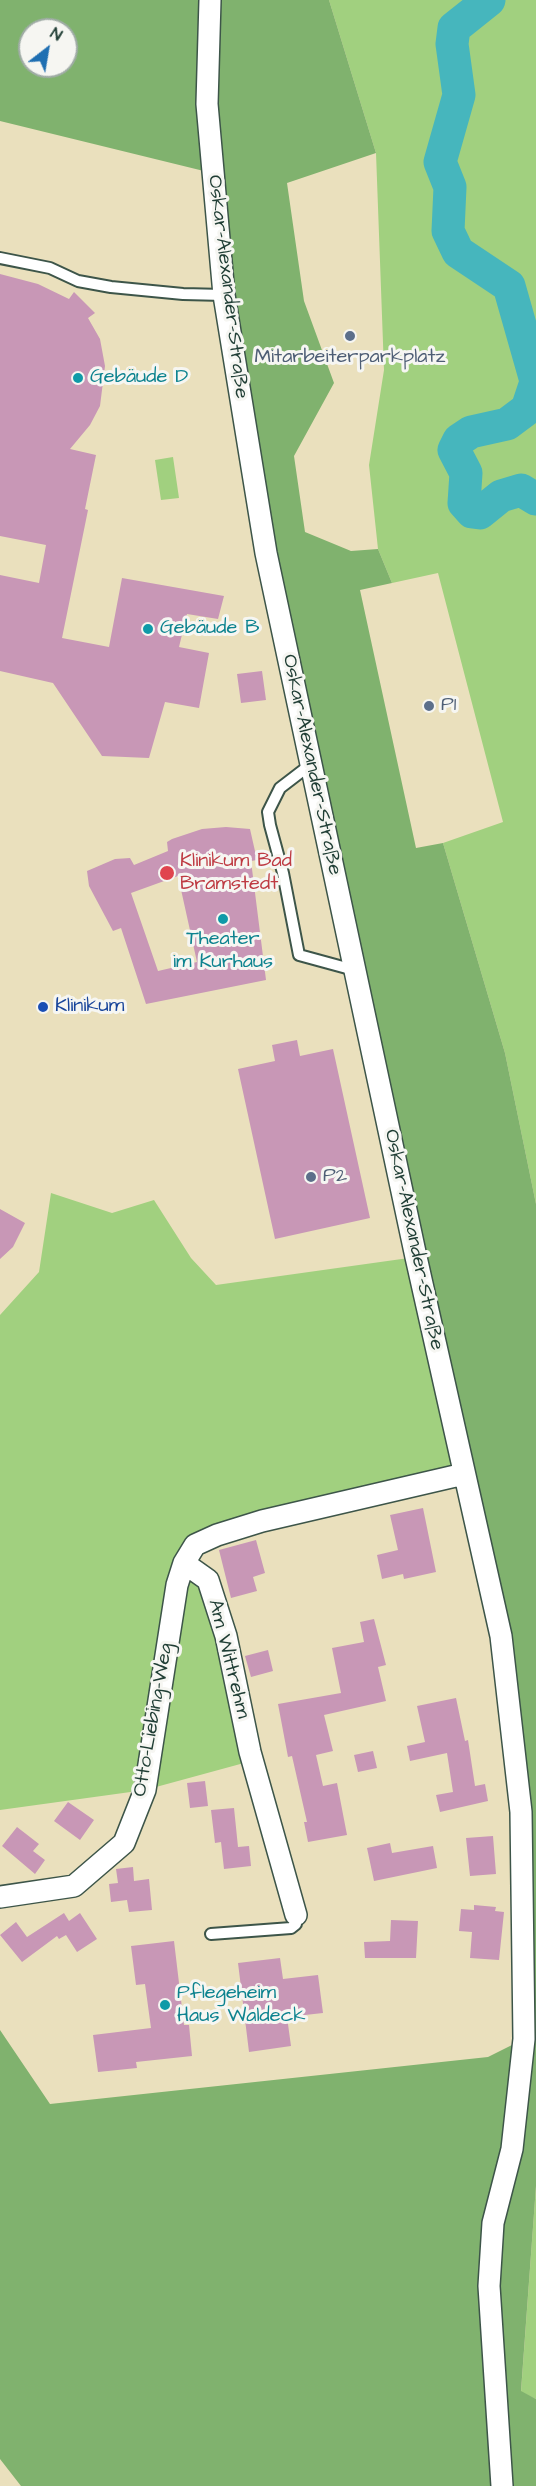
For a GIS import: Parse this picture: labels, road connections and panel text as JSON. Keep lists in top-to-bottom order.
{
  "streets": {
    "street": ["Oskar-Alexander-Straße", "Am Wittrehm", "Otto-Liebing-Weg"]
  },
  "crossings": [
    ["Am Wittrehm", "Otto-Liebing-Weg"]
  ],
  "places": [
    "Mitarbeiterparkplatz",
    "Gebäude D",
    "Gebäude B",
    "P1",
    "Klinikum Bad Bramstedt",
    "Theater im Kurhaus",
    "Klinikum",
    "P2",
    "Pflegeheim Haus Waldeck"
  ],
  "north": "top right"
}
